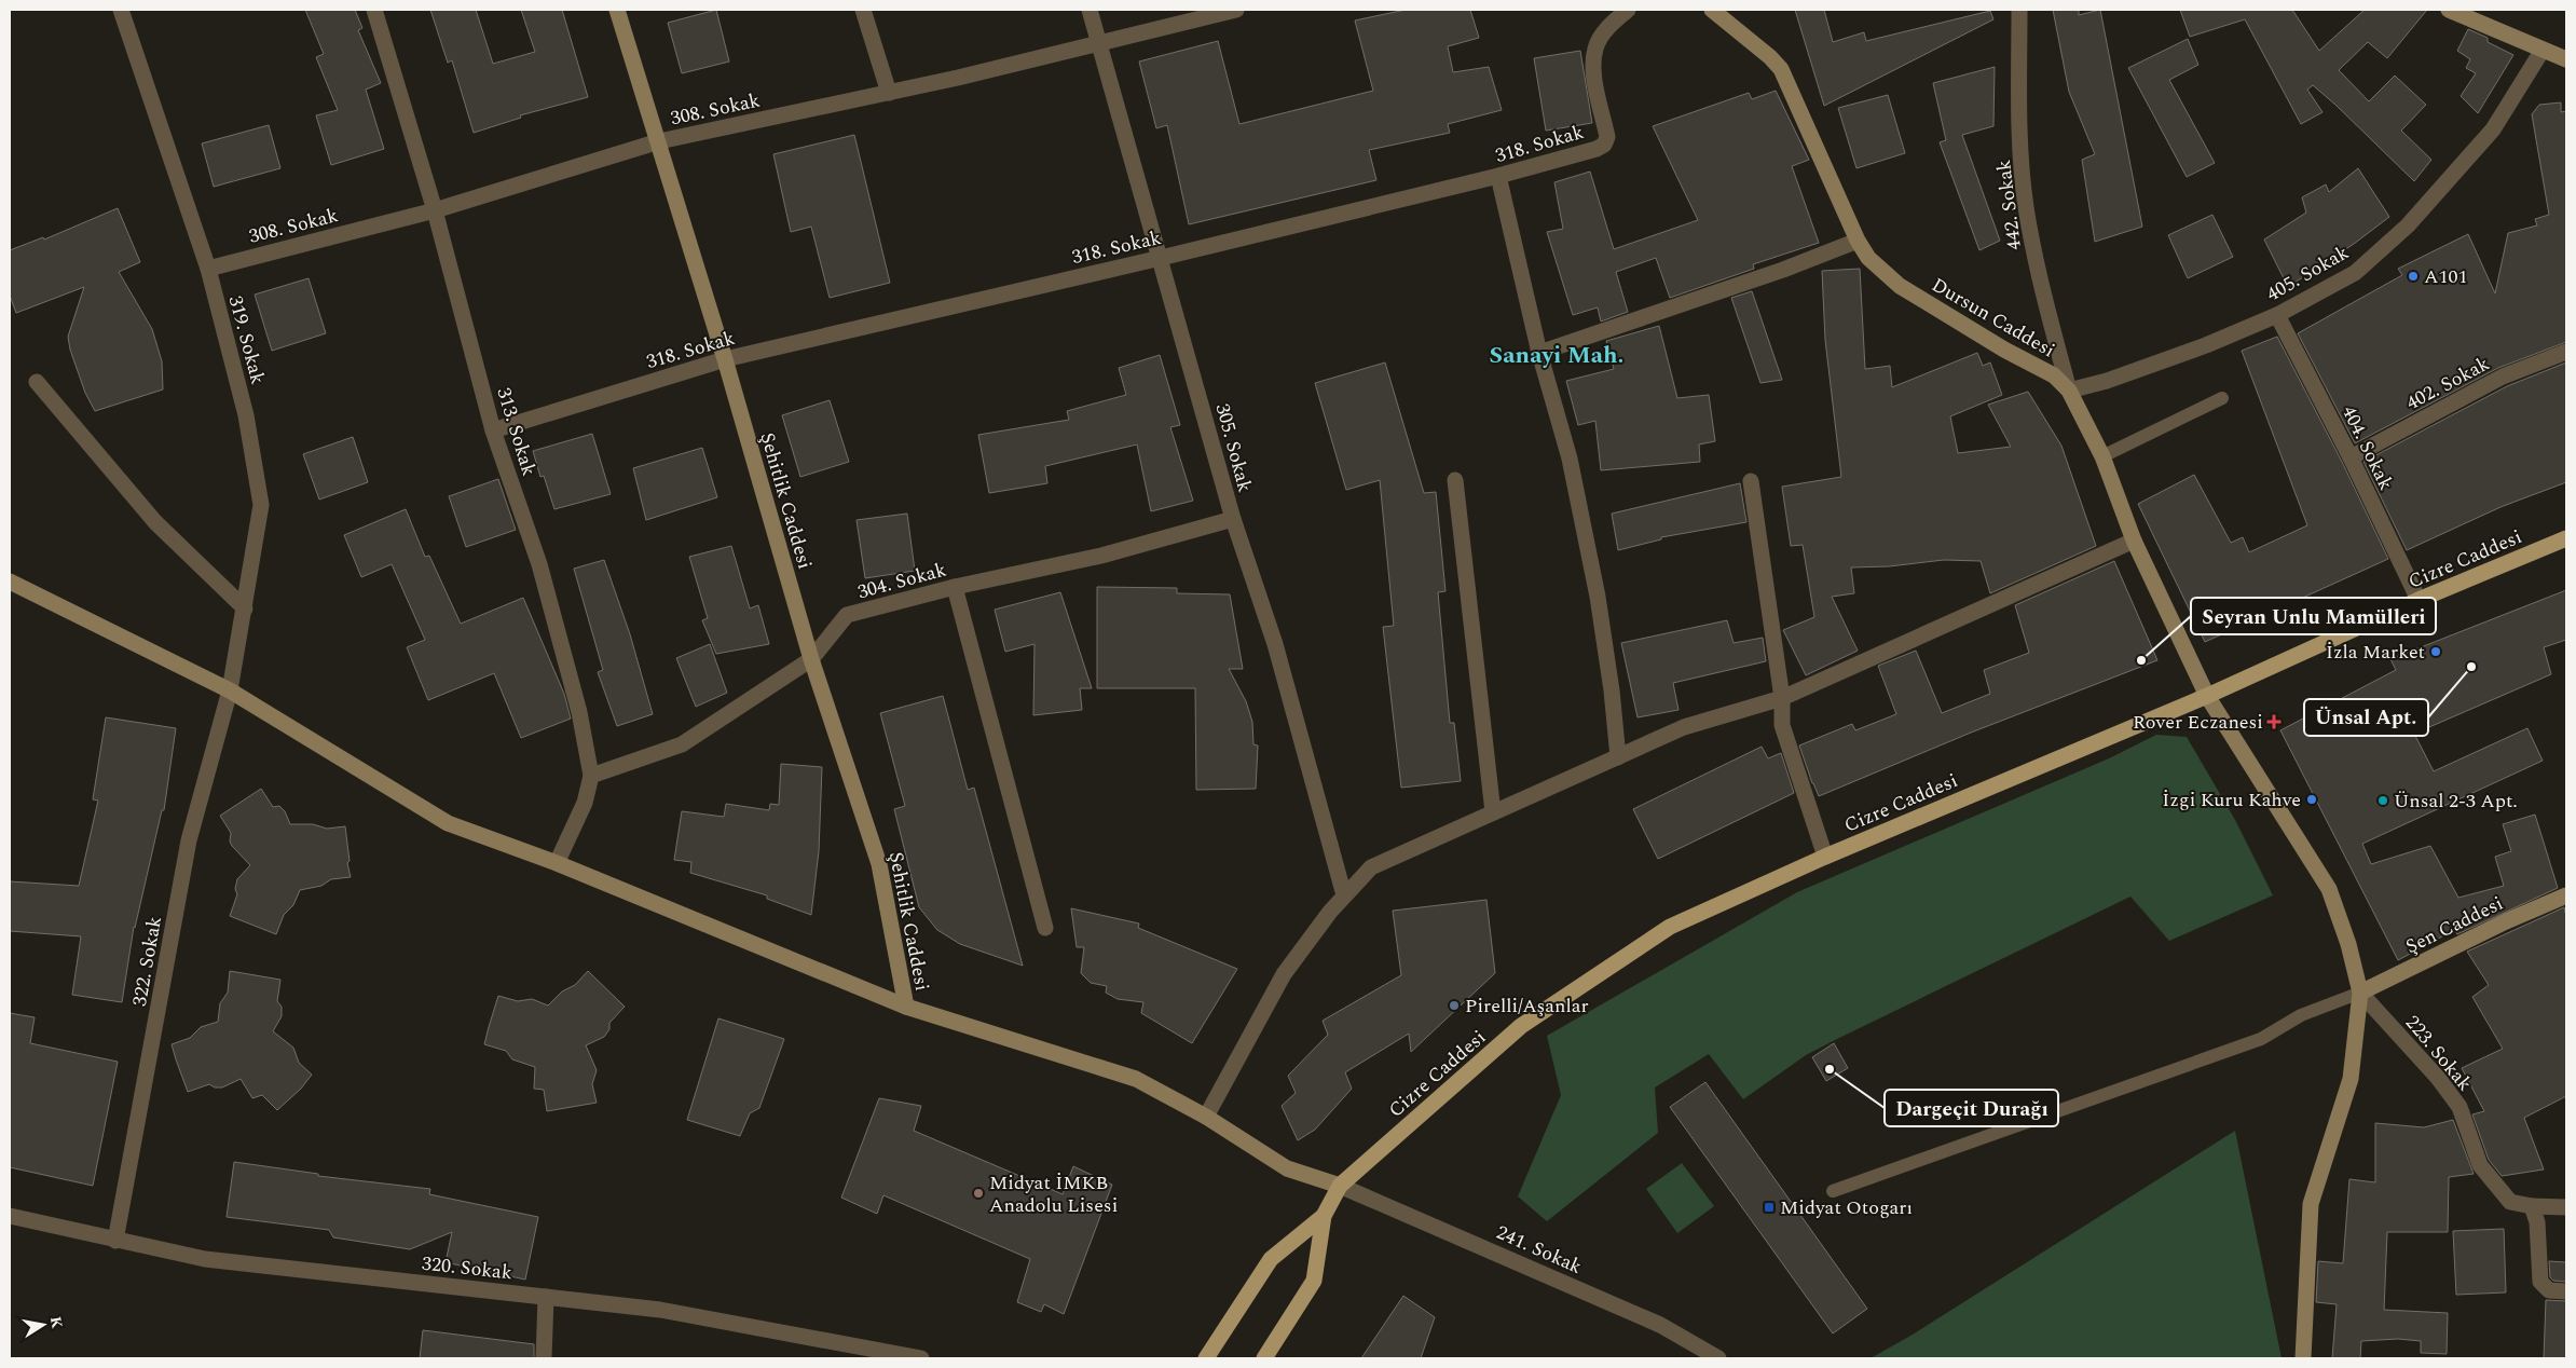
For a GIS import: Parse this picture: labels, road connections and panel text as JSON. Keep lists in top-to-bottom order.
{
  "streets": {
    "main road": ["Cizre Caddesi"],
    "street": [
      "308. Sokak",
      "318. Sokak",
      "442. Sokak",
      "405. Sokak",
      "Dursun Caddesi",
      "319. Sokak",
      "402. Sokak",
      "313. Sokak",
      "305. Sokak",
      "404. Sokak",
      "Şehitlik Caddesi",
      "304. Sokak",
      "Şen Caddesi",
      "322. Sokak",
      "223. Sokak",
      "241. Sokak",
      "320. Sokak"
    ]
  },
  "crossings": [
    ["308. Sokak", "319. Sokak"],
    ["308. Sokak", "313. Sokak"],
    ["308. Sokak", "305. Sokak"],
    ["308. Sokak", "Şehitlik Caddesi"],
    ["318. Sokak", "313. Sokak"],
    ["318. Sokak", "305. Sokak"],
    ["318. Sokak", "Şehitlik Caddesi"],
    ["442. Sokak", "405. Sokak"],
    ["442. Sokak", "Dursun Caddesi"],
    ["405. Sokak", "Dursun Caddesi"],
    ["405. Sokak", "404. Sokak"],
    ["Dursun Caddesi", "Cizre Caddesi"],
    ["Dursun Caddesi", "Şen Caddesi"],
    ["Dursun Caddesi", "223. Sokak"],
    ["319. Sokak", "322. Sokak"],
    ["402. Sokak", "404. Sokak"],
    ["313. Sokak", "304. Sokak"],
    ["305. Sokak", "304. Sokak"],
    ["404. Sokak", "Cizre Caddesi"],
    ["Şehitlik Caddesi", "304. Sokak"],
    ["Cizre Caddesi", "241. Sokak"],
    ["Şen Caddesi", "223. Sokak"],
    ["322. Sokak", "320. Sokak"]
  ],
  "districts": ["Sanayi Mah."],
  "places": {
    "other": [
      "A101",
      "İzla Market",
      "Seyran Unlu Mamülleri",
      "Ünsal Apt.",
      "İzgi Kuru Kahve",
      "Ünsal 2-3 Apt.",
      "Pirelli/Aşanlar",
      "Dargeçit Durağı",
      "Midyat İMKB Anadolu Lisesi"
    ],
    "health": ["Rover Eczanesi"],
    "transit": ["Midyat Otogarı"]
  },
  "north": "right"
}
